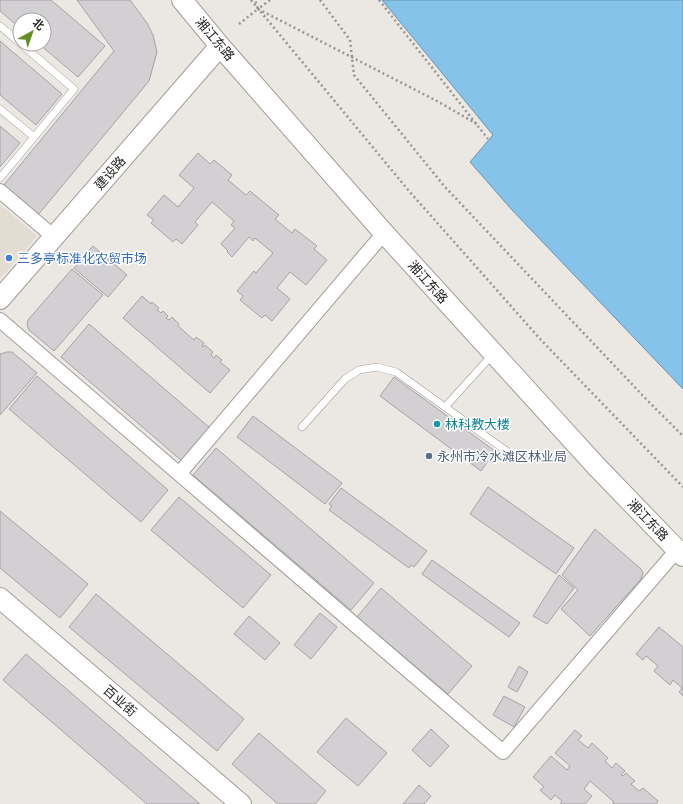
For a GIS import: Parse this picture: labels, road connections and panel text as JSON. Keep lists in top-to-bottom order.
{
  "streets": {
    "main road": ["湘江东路", "建设路", "百业街"]
  },
  "crossings": [
    ["湘江东路", "建设路"]
  ],
  "places": ["三多亭标准化农贸市场", "林科教大楼", "永州市冷水滩区林业局"],
  "north": "top right"
}
